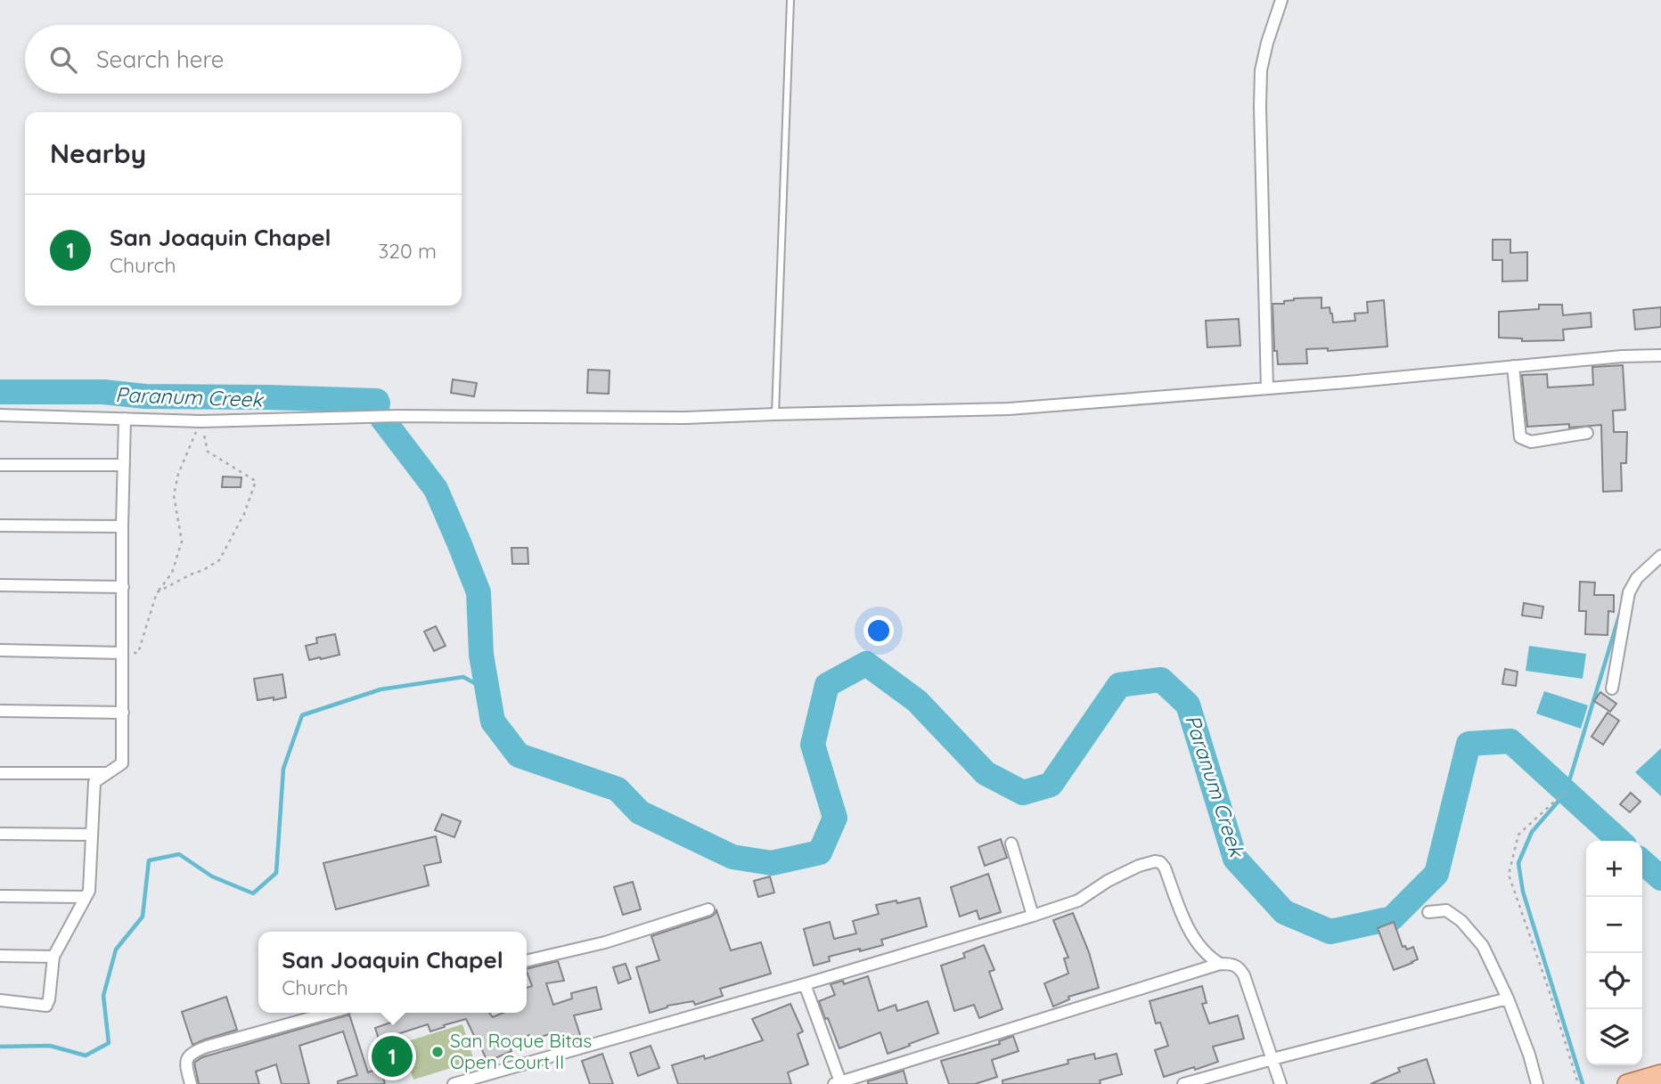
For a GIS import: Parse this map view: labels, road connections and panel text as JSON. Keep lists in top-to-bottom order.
{
  "water": ["Paranum Creek"],
  "places": ["San Roque Bitas Open Court II"],
  "page": {
    "search": "Search here",
    "heading": "Nearby",
    "list": [
      {
        "mark": "1",
        "name": "San Joaquin Chapel",
        "note": "Church",
        "value": "320 m"
      }
    ],
    "map_buttons": ["+", "−"],
    "popup": ["San Joaquin Chapel", "Church"],
    "pins": "1"
  }
}
